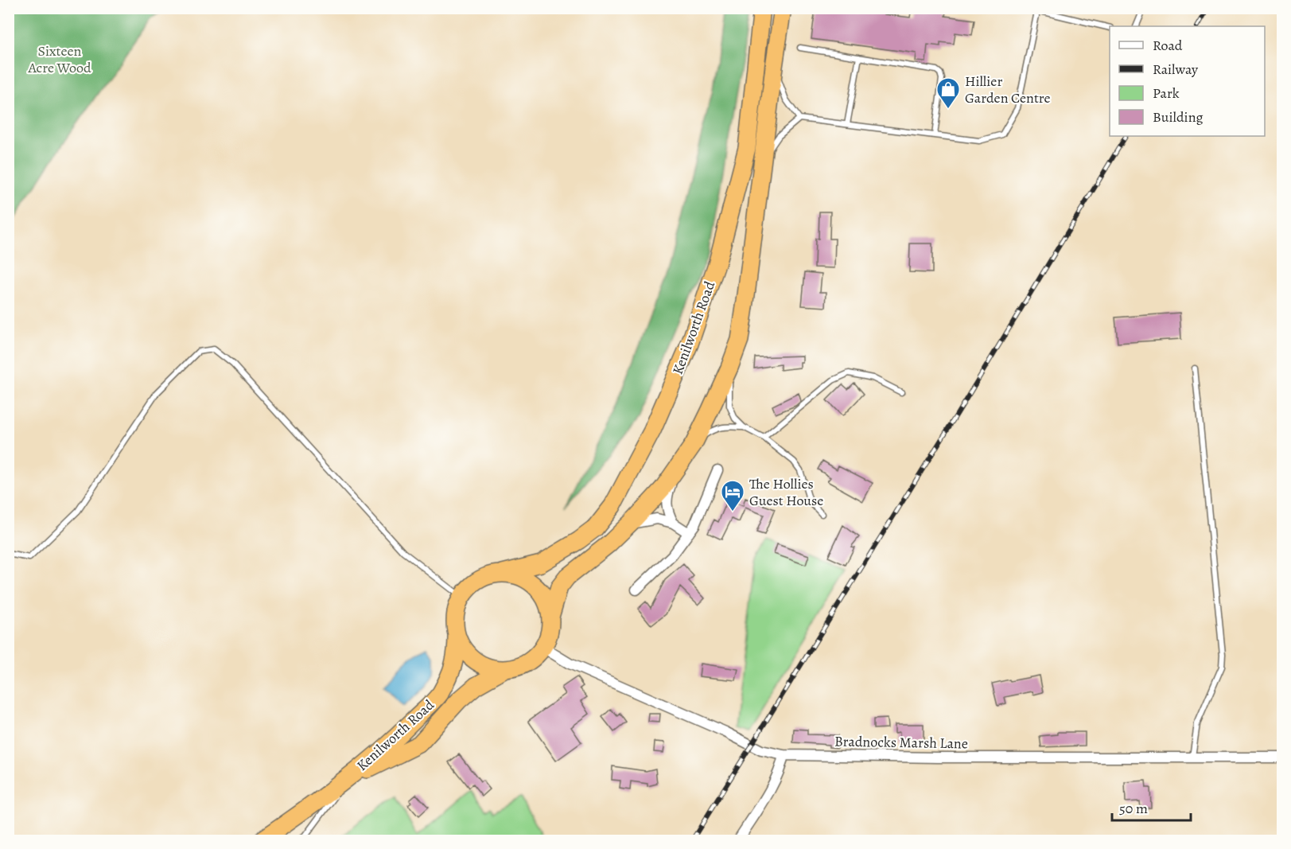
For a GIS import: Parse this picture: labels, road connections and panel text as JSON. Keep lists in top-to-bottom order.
{
  "streets": {
    "highway": ["Kenilworth Road"],
    "street": ["Bradnocks Marsh Lane"]
  },
  "crossings": [
    ["Kenilworth Road", "Bradnocks Marsh Lane"]
  ],
  "parks": ["Sixteen Acre Wood"],
  "places": {
    "shop": ["Hillier Garden Centre"],
    "hotel": ["The Hollies Guest House"]
  },
  "legend": [
    "Road",
    "Railway",
    "Park",
    "Building"
  ],
  "scale_bar": "50 m"
}
